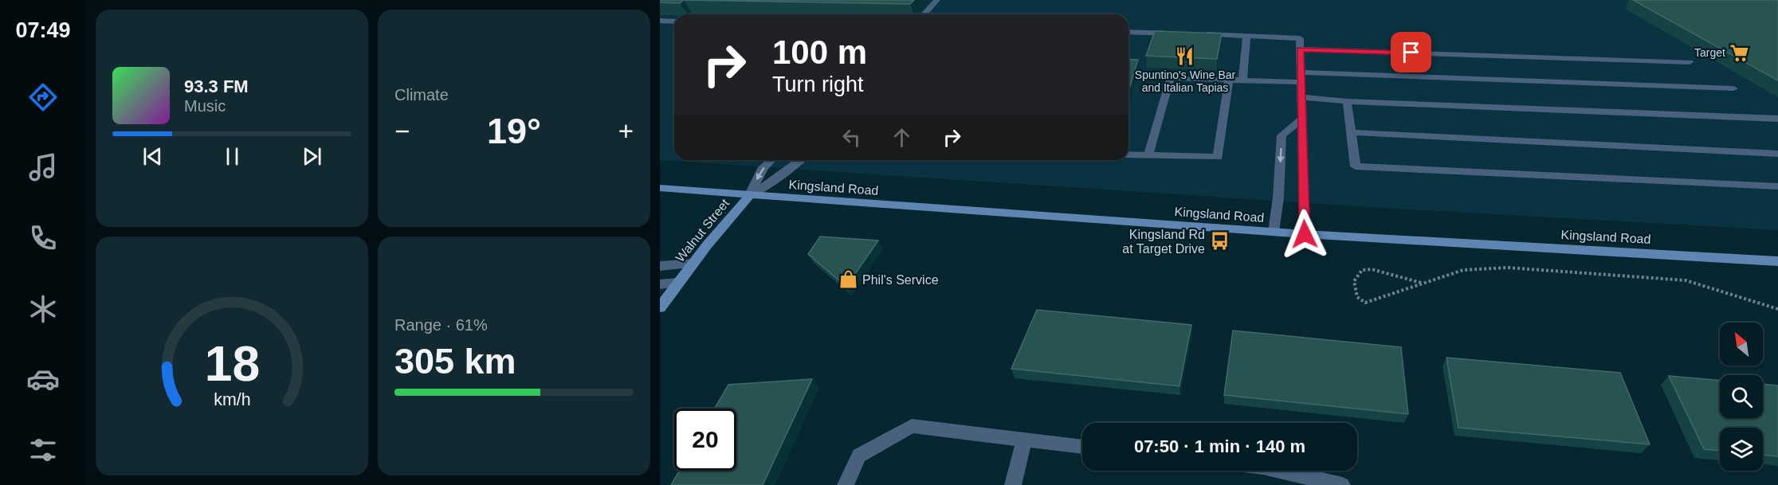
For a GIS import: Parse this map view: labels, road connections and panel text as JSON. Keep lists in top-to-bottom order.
{
  "streets": {
    "street": ["Kingsland Road", "Walnut Street"]
  },
  "crossings": [
    ["Kingsland Road", "Walnut Street"]
  ],
  "places": {
    "supermarket": ["Target"],
    "restaurant": ["Spuntino's Wine Bar and Italian Tapias"],
    "bus stop": ["Kingsland Rd at Target Drive"],
    "shop": ["Phil's Service"]
  },
  "north": "top left",
  "page": {
    "tabs": "07:49",
    "tile": [
      "Climate",
      ["Range · 61%", "305 km"]
    ],
    "turn": ["100 m", "Turn right"],
    "song": ["93.3 FM", "Music"],
    "heat": ["−", "19°", "+"],
    "limit": "20",
    "trip": "07:50 · 1 min · 140 m",
    "gauge": ["18", "km/h"]
  }
}
